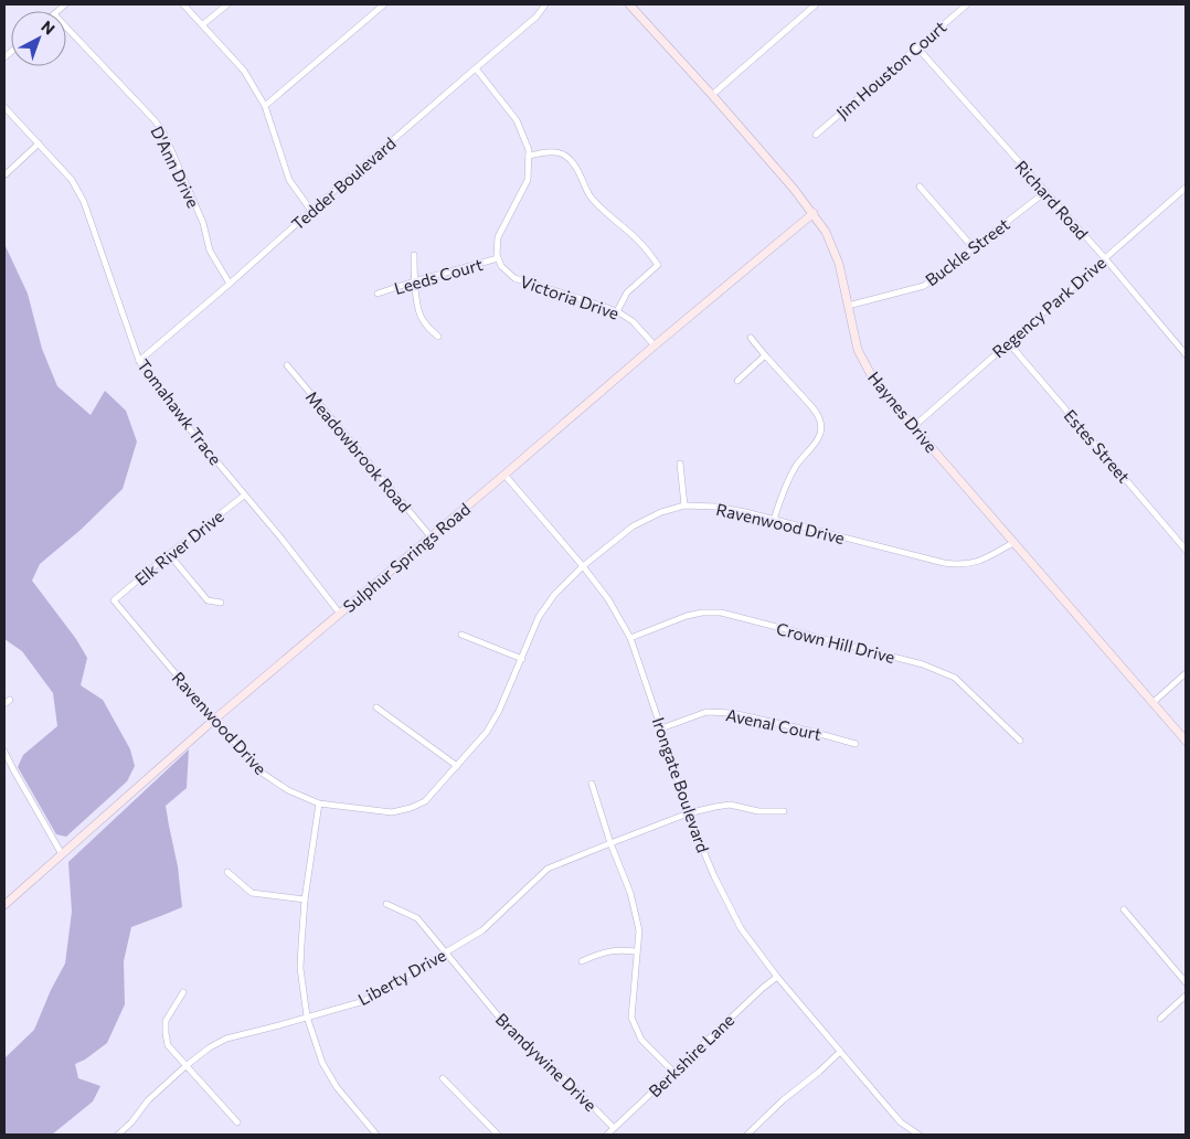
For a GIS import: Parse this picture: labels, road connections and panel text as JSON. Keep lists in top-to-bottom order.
{
  "streets": {
    "street": [
      "Jim Houston Court",
      "D'Ann Drive",
      "Tedder Boulevard",
      "Richard Road",
      "Buckle Street",
      "Leeds Court",
      "Victoria Drive",
      "Regency Park Drive",
      "Tomahawk Trace",
      "Haynes Drive",
      "Estes Street",
      "Meadowbrook Road",
      "Ravenwood Drive",
      "Elk River Drive",
      "Sulphur Springs Road",
      "Crown Hill Drive",
      "Avenal Court",
      "Irongate Boulevard",
      "Liberty Drive",
      "Berkshire Lane",
      "Brandywine Drive"
    ]
  },
  "crossings": [
    ["Jim Houston Court", "Richard Road"],
    ["D'Ann Drive", "Tedder Boulevard"],
    ["Tedder Boulevard", "Tomahawk Trace"],
    ["Richard Road", "Buckle Street"],
    ["Richard Road", "Regency Park Drive"],
    ["Buckle Street", "Haynes Drive"],
    ["Leeds Court", "Victoria Drive"],
    ["Victoria Drive", "Sulphur Springs Road"],
    ["Regency Park Drive", "Haynes Drive"],
    ["Regency Park Drive", "Estes Street"],
    ["Tomahawk Trace", "Elk River Drive"],
    ["Tomahawk Trace", "Sulphur Springs Road"],
    ["Haynes Drive", "Ravenwood Drive"],
    ["Haynes Drive", "Sulphur Springs Road"],
    ["Meadowbrook Road", "Sulphur Springs Road"],
    ["Ravenwood Drive", "Elk River Drive"],
    ["Ravenwood Drive", "Sulphur Springs Road"],
    ["Ravenwood Drive", "Irongate Boulevard"],
    ["Sulphur Springs Road", "Irongate Boulevard"],
    ["Crown Hill Drive", "Irongate Boulevard"],
    ["Avenal Court", "Irongate Boulevard"],
    ["Irongate Boulevard", "Liberty Drive"],
    ["Irongate Boulevard", "Berkshire Lane"],
    ["Liberty Drive", "Brandywine Drive"],
    ["Berkshire Lane", "Brandywine Drive"]
  ],
  "north": "top right"
}
